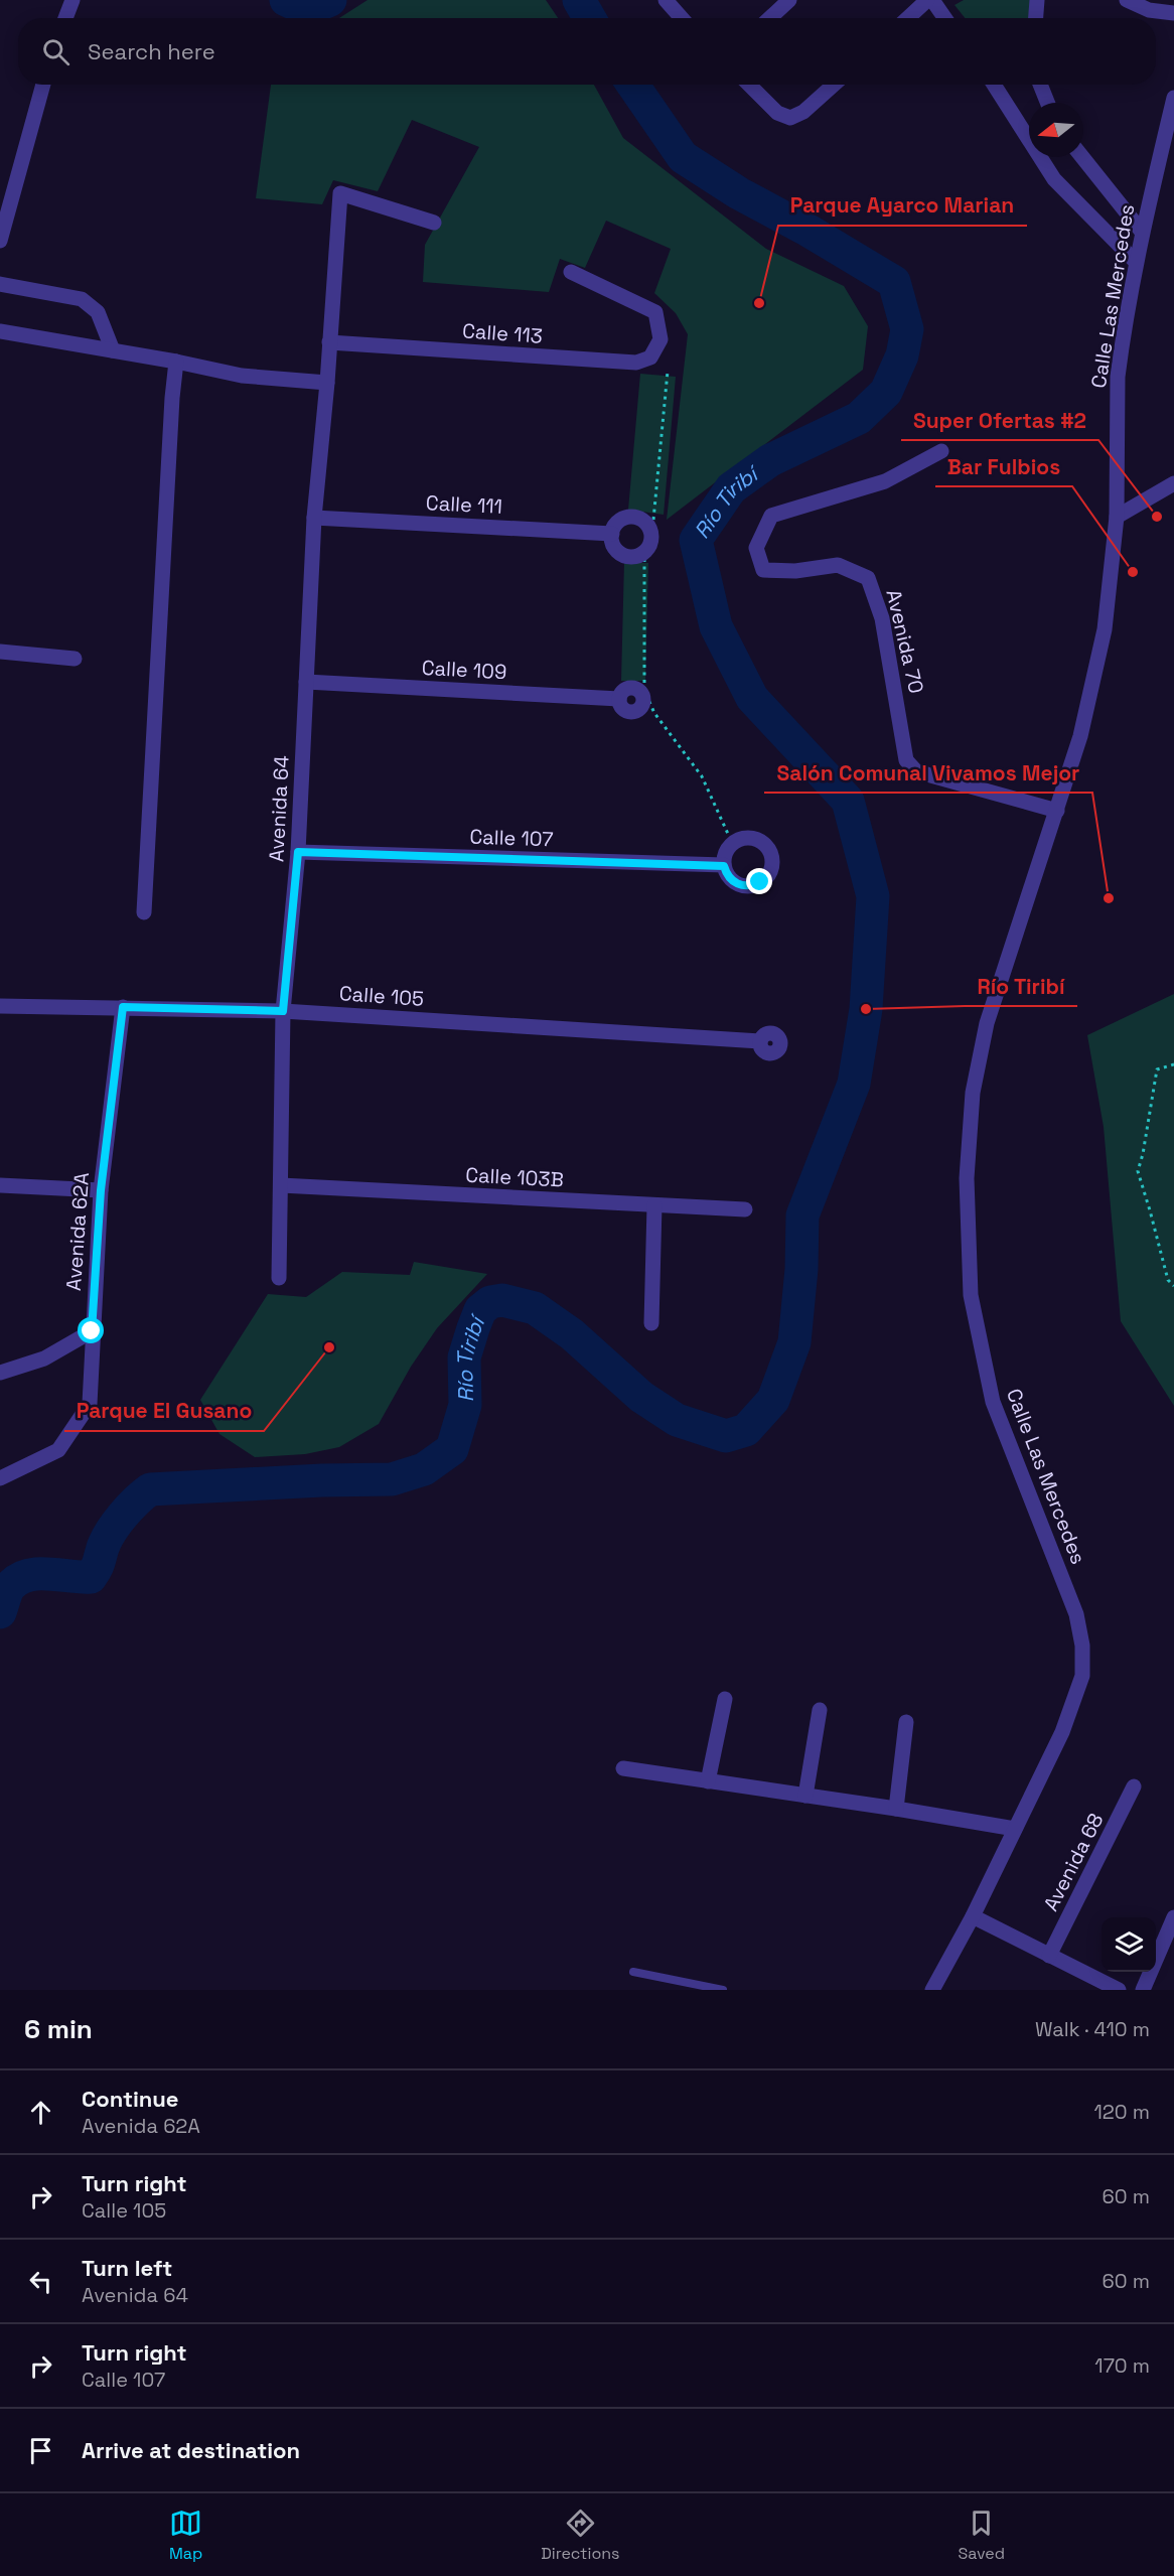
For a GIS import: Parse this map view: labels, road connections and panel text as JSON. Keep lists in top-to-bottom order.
{
  "streets": {
    "street": [
      "Calle Las Mercedes",
      "Calle 113",
      "Calle 111",
      "Avenida 70",
      "Calle 109",
      "Avenida 64",
      "Calle 107",
      "Calle 105",
      "Calle 103B",
      "Avenida 62A",
      "Avenida 68"
    ]
  },
  "crossings": [
    ["Calle Las Mercedes", "Avenida 70"],
    ["Calle 113", "Avenida 64"],
    ["Calle 111", "Avenida 64"],
    ["Calle 109", "Avenida 64"],
    ["Avenida 64", "Calle 107"],
    ["Avenida 64", "Calle 105"],
    ["Avenida 64", "Calle 103B"],
    ["Calle 105", "Avenida 62A"]
  ],
  "water": ["Río Tiribí"],
  "places": [
    "Parque Ayarco Marian",
    "Super Ofertas #2",
    "Bar Fulbios",
    "Salón Comunal Vivamos Mejor",
    "Río Tiribí",
    "Parque El Gusano"
  ],
  "north": "left",
  "page": {
    "search": "Search here",
    "heading": ["6 min", "Walk · 410 m"],
    "list": [
      ["Continue", "Avenida 62A", "120 m"],
      ["Turn right", "Calle 105", "60 m"],
      ["Turn left", "Avenida 64", "60 m"],
      ["Turn right", "Calle 107", "170 m"],
      "Arrive at destination"
    ],
    "nav": ["Map", "Directions", "Saved"]
  }
}
